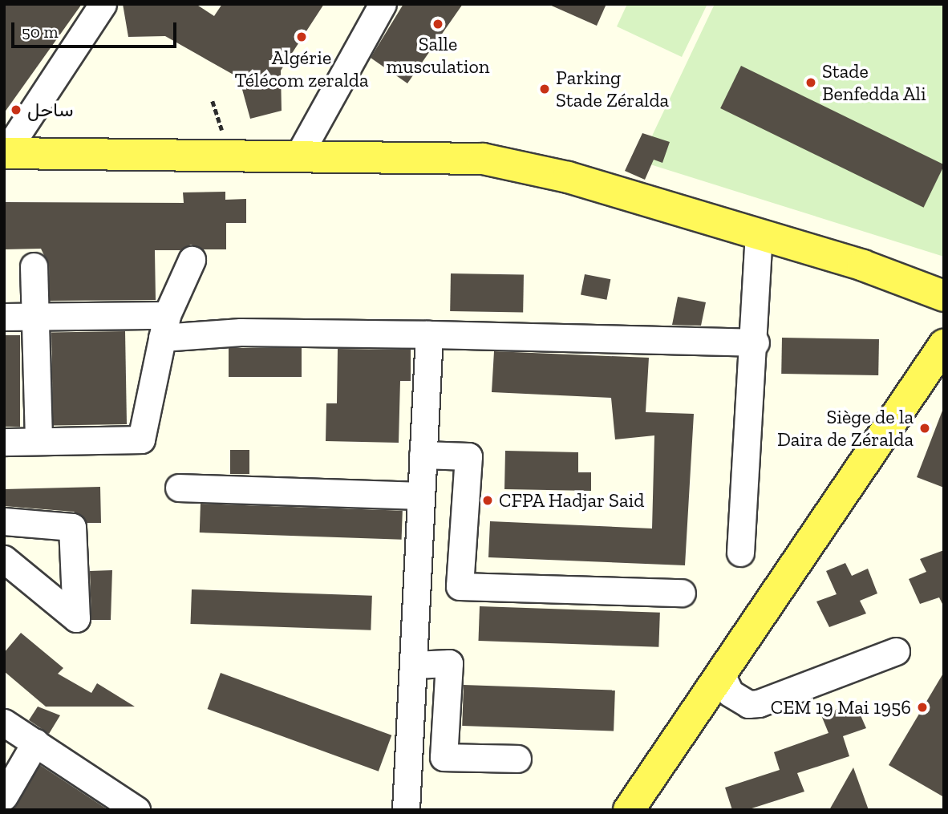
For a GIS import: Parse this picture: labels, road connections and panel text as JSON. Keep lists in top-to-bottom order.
{
  "places": [
    "Salle musculation",
    "Algérie Télécom zeralda",
    "Stade Benfedda Ali",
    "Parking Stade Zéralda",
    "ساحل",
    "Siège de la Daira de Zéralda",
    "CFPA Hadjar Said",
    "CEM 19 Mai 1956"
  ],
  "scale_bar": "50 m"
}
